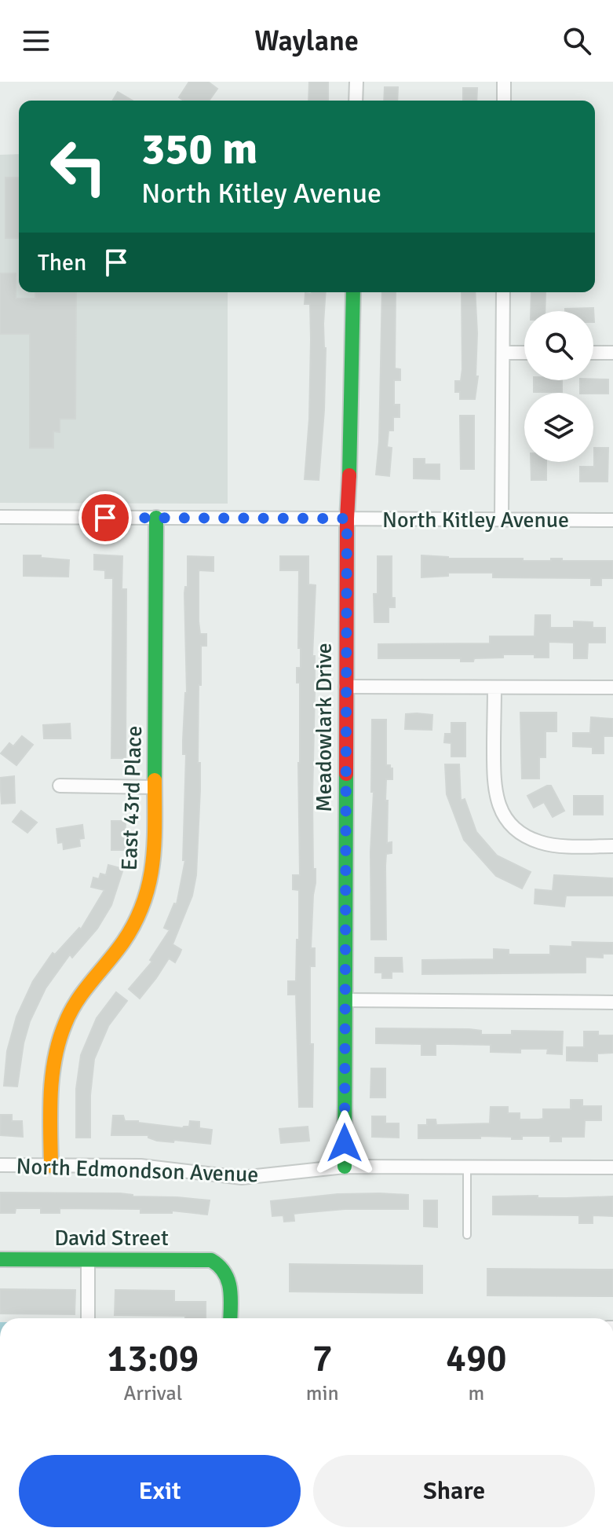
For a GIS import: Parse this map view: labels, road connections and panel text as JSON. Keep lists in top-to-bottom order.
{
  "streets": {
    "street": [
      "North Kitley Avenue",
      "Meadowlark Drive",
      "East 43rd Place",
      "North Edmondson Avenue",
      "David Street"
    ]
  },
  "crossings": [
    ["North Kitley Avenue", "Meadowlark Drive"],
    ["North Kitley Avenue", "East 43rd Place"],
    ["Meadowlark Drive", "North Edmondson Avenue"],
    ["East 43rd Place", "North Edmondson Avenue"]
  ],
  "page": {
    "header": "Waylane",
    "turn": ["350 m", "North Kitley Avenue"],
    "then": "Then",
    "eta": [
      "13:09",
      "Arrival",
      "7",
      "min",
      "490",
      "m"
    ],
    "buttons": ["Exit", "Share"]
  }
}
